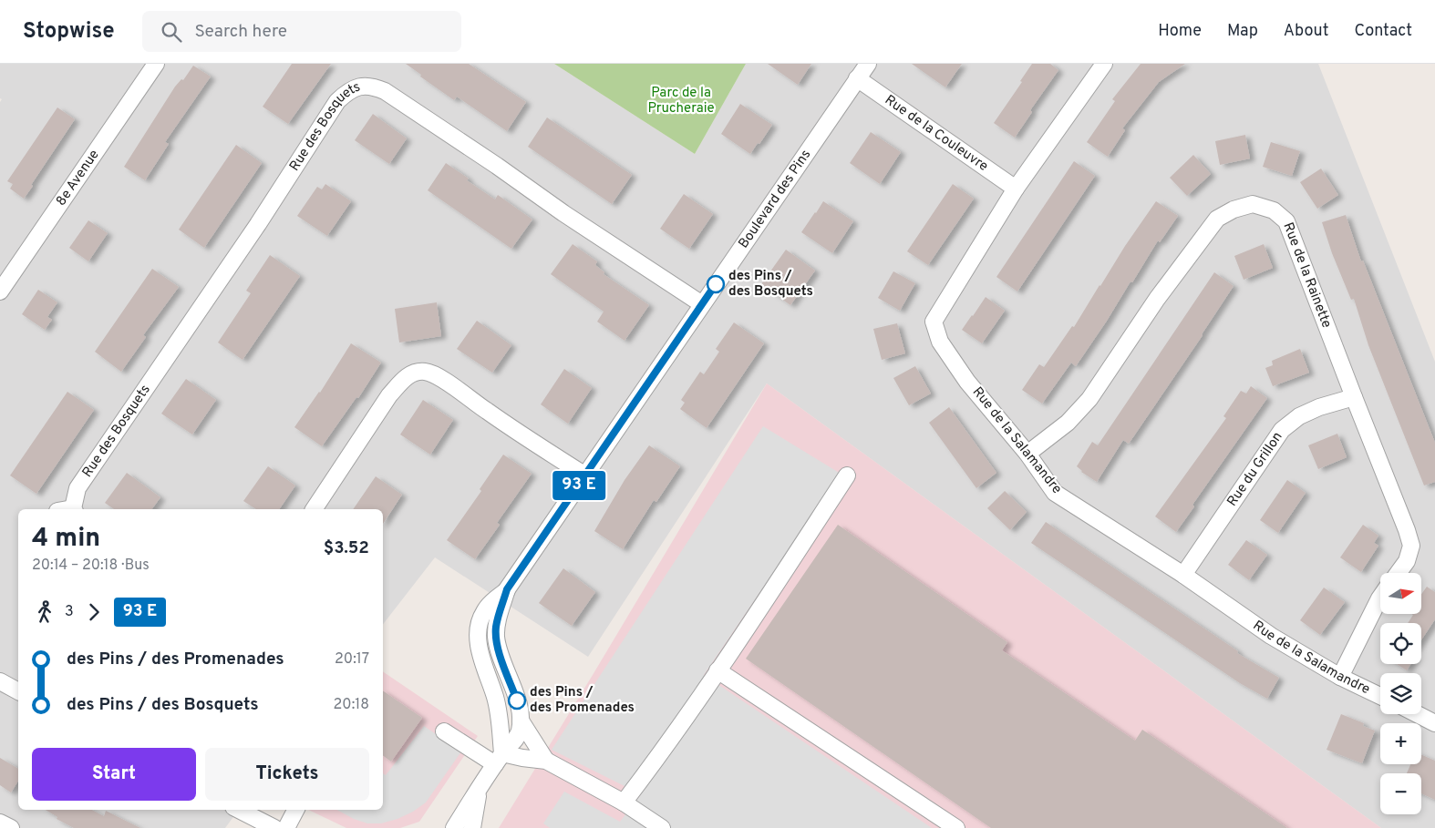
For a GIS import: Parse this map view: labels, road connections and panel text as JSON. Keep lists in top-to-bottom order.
{
  "streets": {
    "street": [
      "Rue des Bosquets",
      "Rue de la Couleuvre",
      "8e Avenue",
      "Boulevard des Pins",
      "Rue de la Rainette",
      "Rue de la Salamandre",
      "Rue du Grillon"
    ]
  },
  "crossings": [
    ["Rue des Bosquets", "Boulevard des Pins"],
    ["Rue de la Couleuvre", "Boulevard des Pins"],
    ["Rue de la Couleuvre", "Rue de la Salamandre"],
    ["Rue de la Rainette", "Rue de la Salamandre"],
    ["Rue de la Rainette", "Rue du Grillon"],
    ["Rue de la Salamandre", "Rue du Grillon"]
  ],
  "parks": ["Parc de la Prucheraie"],
  "places": ["des Pins / des Bosquets", "des Pins / des Promenades"],
  "north": "right",
  "page": {
    "header": "Stopwise",
    "search": "Search here",
    "nav": [
      "Home",
      "Map",
      "About",
      "Contact"
    ],
    "on_map": "93 E",
    "heading": ["4 min", "20:14 – 20:18 · Bus", "$3.52"],
    "map_buttons": ["+", "−"],
    "legs": ["3", "93 E"],
    "list": [
      {
        "name": "des Pins / des Promenades",
        "value": "20:17"
      },
      {
        "name": "des Pins / des Bosquets",
        "value": "20:18"
      }
    ],
    "buttons": ["Start", "Tickets"]
  }
}
